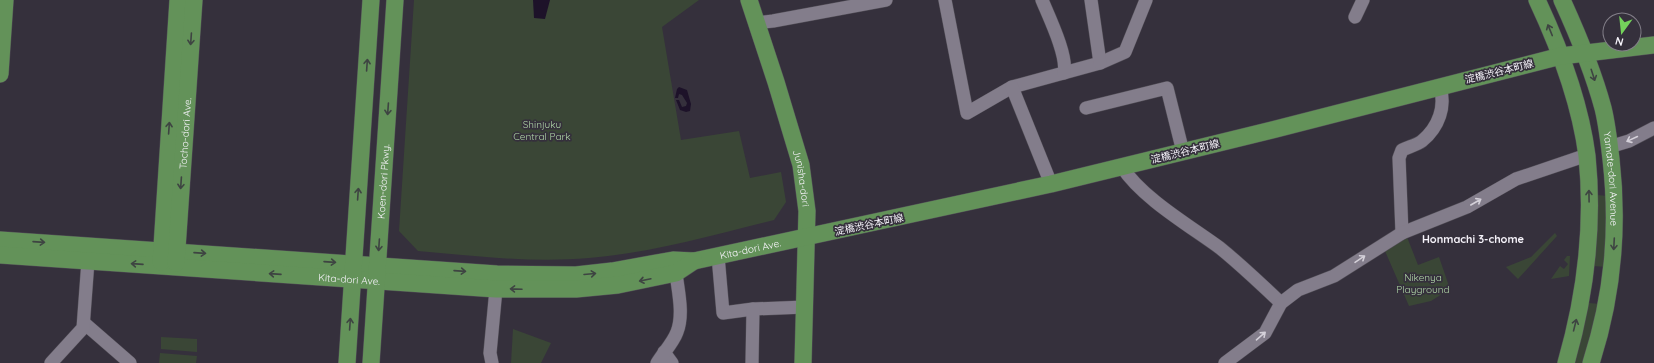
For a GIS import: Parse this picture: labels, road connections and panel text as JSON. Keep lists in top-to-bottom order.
{
  "streets": {
    "main road": [
      "淀橋渋谷本町線",
      "Tocho-dori Ave.",
      "Junisha-dori",
      "Yamate-dori Avenue",
      "Koen-dori Pkwy.",
      "Kita-dori Ave."
    ]
  },
  "crossings": [
    ["淀橋渋谷本町線", "Junisha-dori"],
    ["淀橋渋谷本町線", "Yamate-dori Avenue"],
    ["淀橋渋谷本町線", "Kita-dori Ave."],
    ["Tocho-dori Ave.", "Kita-dori Ave."],
    ["Junisha-dori", "Kita-dori Ave."],
    ["Koen-dori Pkwy.", "Kita-dori Ave."]
  ],
  "districts": ["Honmachi 3-chome"],
  "parks": ["Shinjuku Central Park", "Nikenya Playground"],
  "north": "bottom"
}
